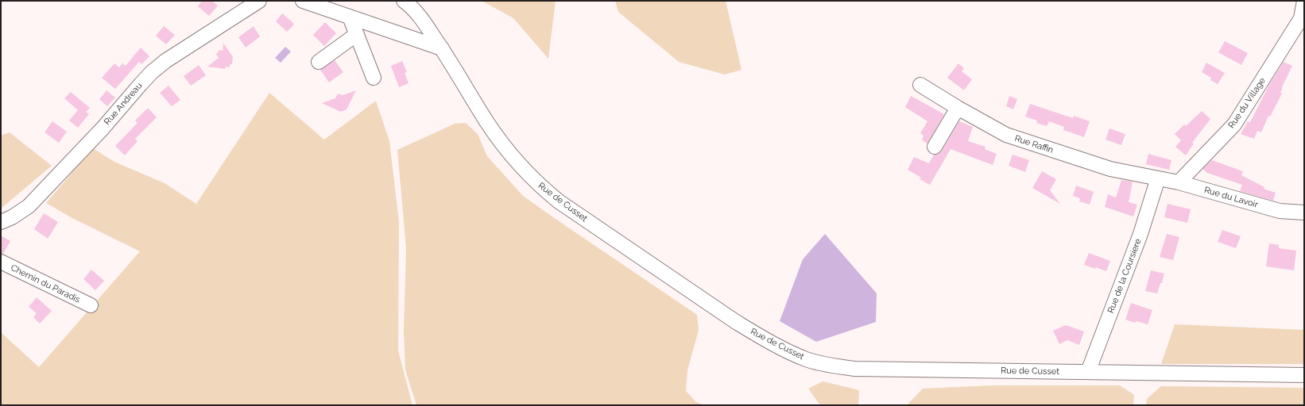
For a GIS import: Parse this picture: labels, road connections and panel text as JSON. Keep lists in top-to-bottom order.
{
  "streets": {
    "street": [
      "Rue du Village",
      "Rue Andreau",
      "Rue Raffin",
      "Rue du Lavoir",
      "Rue de Cusset",
      "Rue de la Coursiere",
      "Chemin du Paradis"
    ]
  },
  "crossings": [
    ["Rue du Village", "Rue du Lavoir"],
    ["Rue Raffin", "Rue du Lavoir"],
    ["Rue Raffin", "Rue de la Coursiere"],
    ["Rue du Lavoir", "Rue de la Coursiere"],
    ["Rue de Cusset", "Rue de la Coursiere"]
  ]
}
